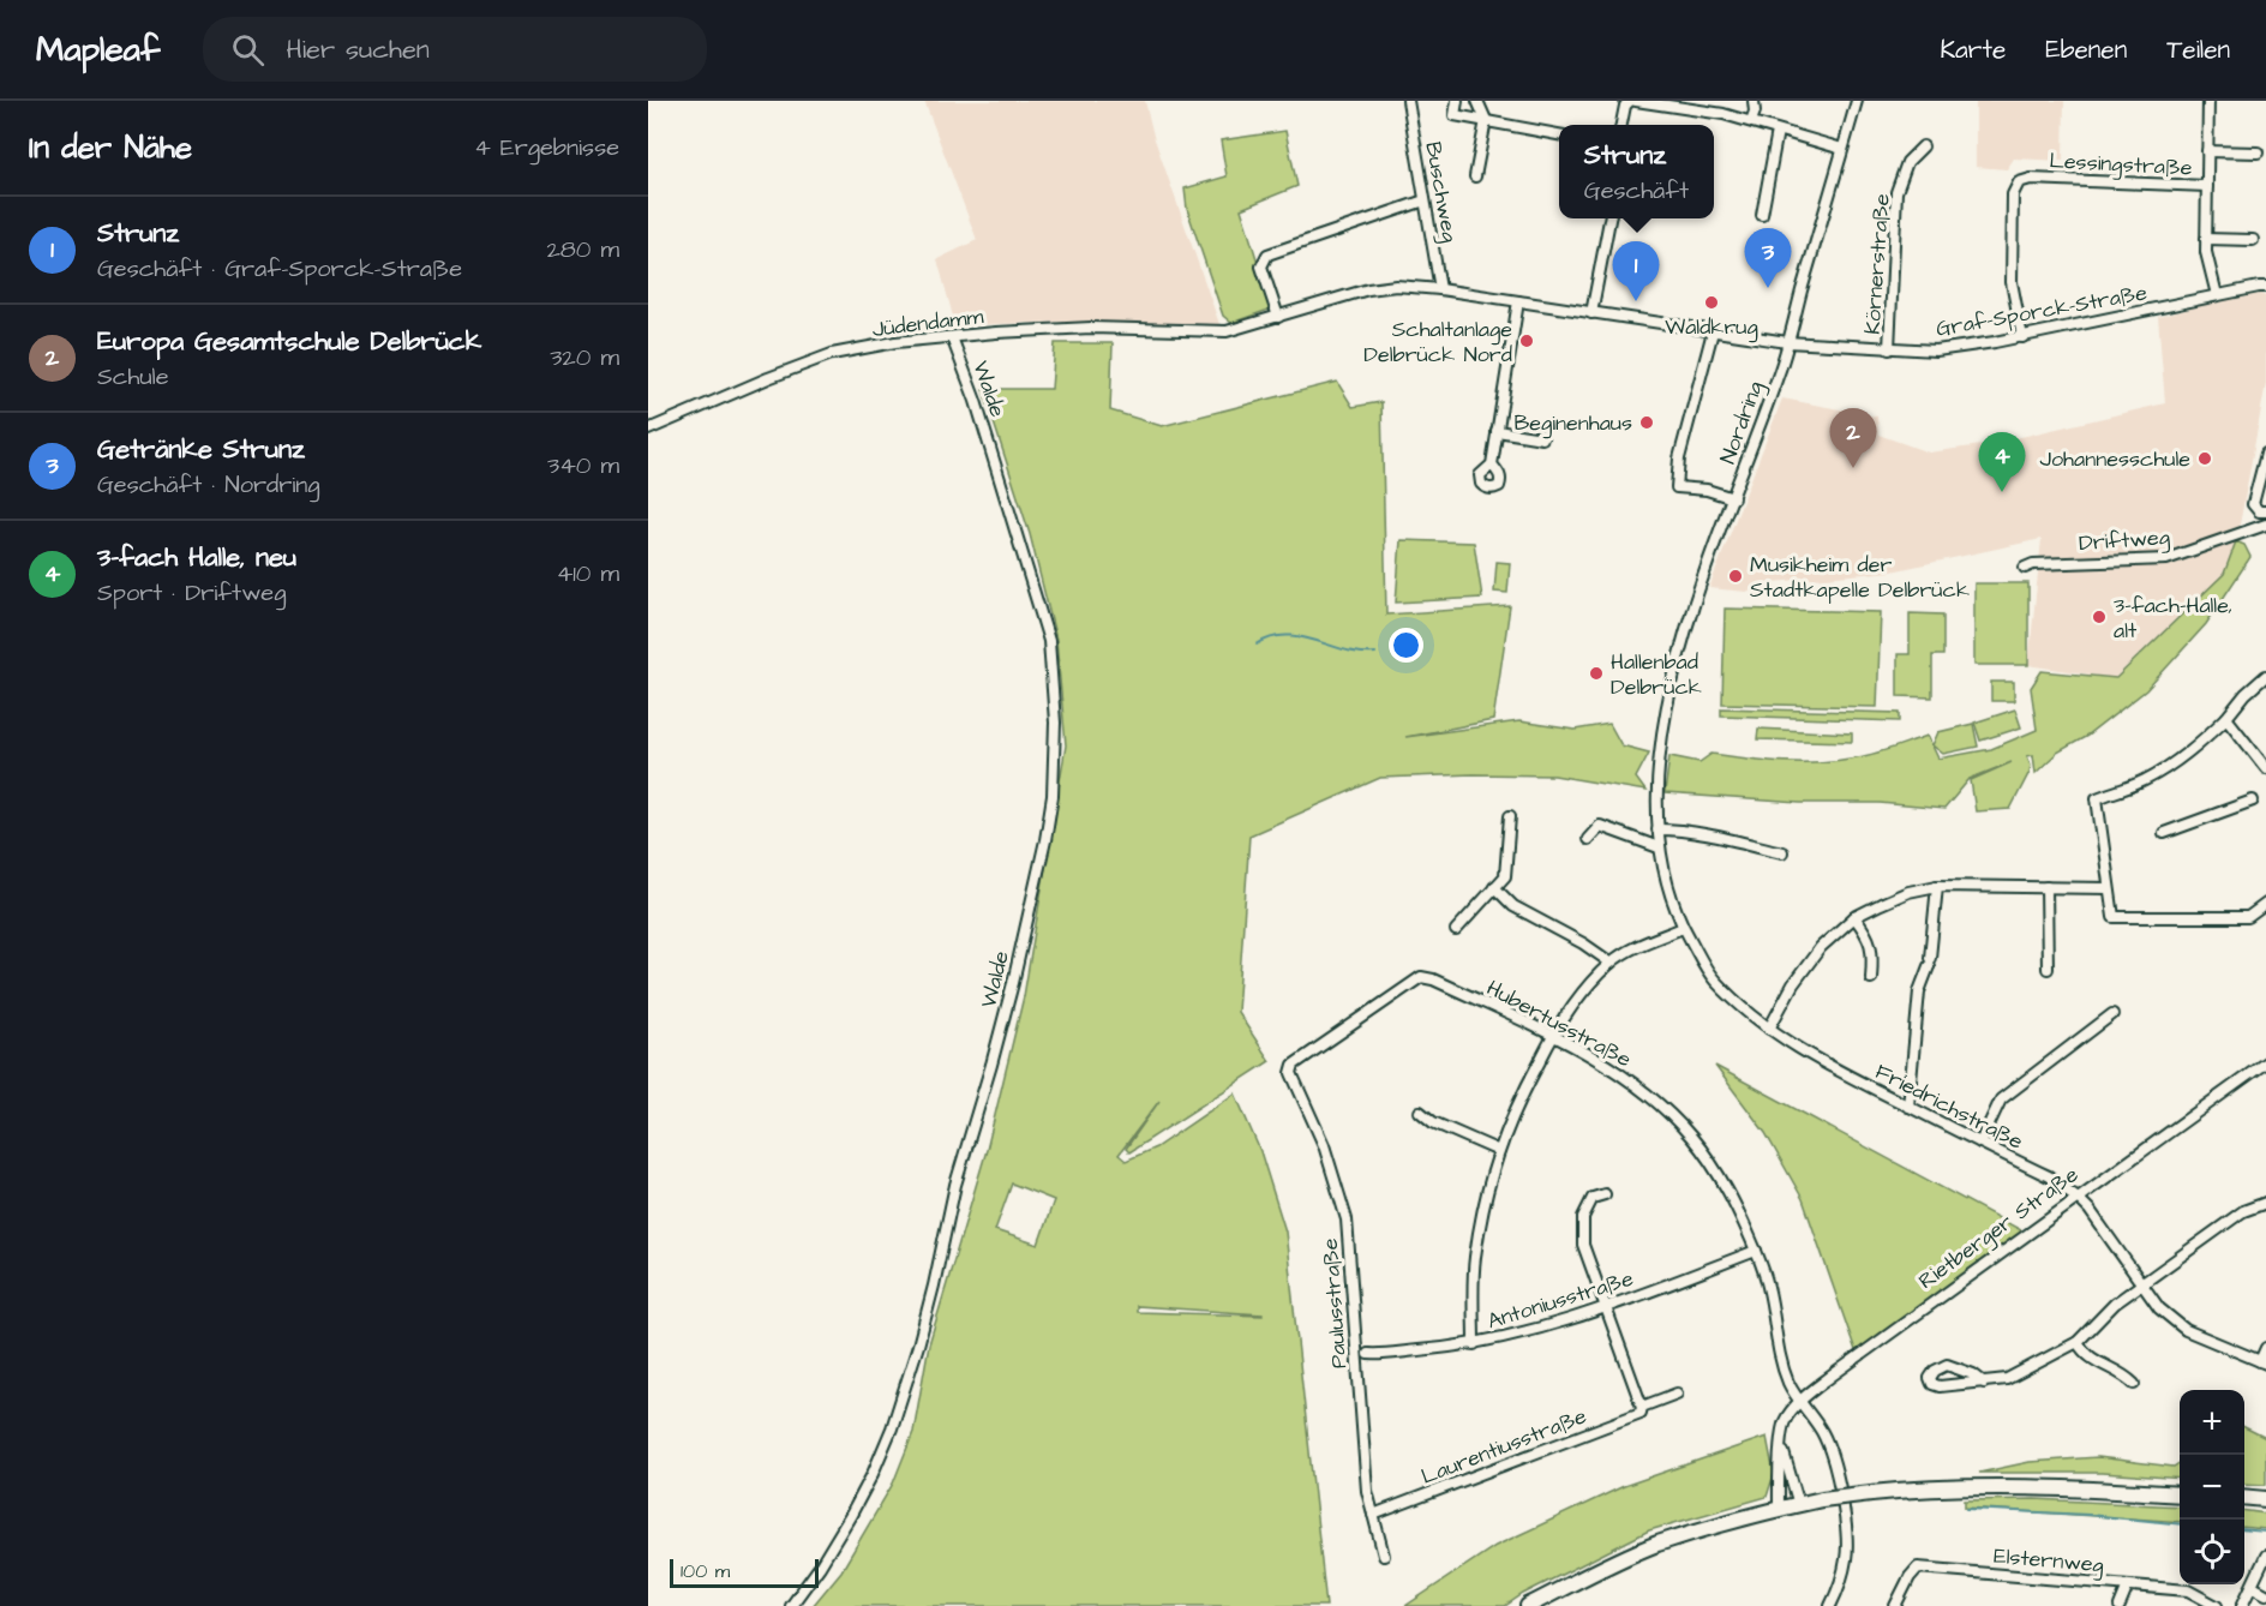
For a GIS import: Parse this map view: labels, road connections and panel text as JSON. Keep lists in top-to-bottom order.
{
  "streets": {
    "street": [
      "Lessingstraße",
      "Buschweg",
      "Körnerstraße",
      "Graf-Sporck-Straße",
      "Jüdendamm",
      "Walde",
      "Nordring",
      "Driftweg",
      "Hubertusstraße",
      "Friedrichstraße",
      "Rietberger Straße",
      "Antoniusstraße",
      "Paulusstraße",
      "Laurentiusstraße",
      "Elsternweg"
    ]
  },
  "crossings": [
    ["Lessingstraße", "Graf-Sporck-Straße"],
    ["Buschweg", "Graf-Sporck-Straße"],
    ["Körnerstraße", "Graf-Sporck-Straße"],
    ["Graf-Sporck-Straße", "Jüdendamm"],
    ["Graf-Sporck-Straße", "Nordring"],
    ["Jüdendamm", "Walde"],
    ["Hubertusstraße", "Rietberger Straße"],
    ["Hubertusstraße", "Antoniusstraße"],
    ["Hubertusstraße", "Paulusstraße"],
    ["Friedrichstraße", "Rietberger Straße"],
    ["Paulusstraße", "Laurentiusstraße"]
  ],
  "places": [
    "Waldkrug",
    "Schaltanlage Delbrück Nord",
    "Beginenhaus",
    "Johannesschule",
    "Musikheim der Stadtkapelle Delbrück",
    "3-fach-Halle, alt",
    "Hallenbad Delbrück"
  ],
  "scale_bar": "100 m",
  "page": {
    "header": "Mapleaf",
    "search": "Hier suchen",
    "nav": ["Karte", "Ebenen", "Teilen"],
    "heading": ["In der Nähe", "4 Ergebnisse"],
    "popup": ["Strunz", "Geschäft"],
    "list": [
      {
        "mark": "1",
        "name": "Strunz",
        "note": "Geschäft · Graf-Sporck-Straße",
        "value": "280 m"
      },
      {
        "mark": "2",
        "name": "Europa Gesamtschule Delbrück",
        "note": "Schule",
        "value": "320 m"
      },
      {
        "mark": "3",
        "name": "Getränke Strunz",
        "note": "Geschäft · Nordring",
        "value": "340 m"
      },
      {
        "mark": "4",
        "name": "3-fach Halle, neu",
        "note": "Sport · Driftweg",
        "value": "410 m"
      }
    ],
    "pins": [
      "3",
      "1",
      "2",
      "4"
    ],
    "map_buttons": ["+", "−"],
    "scale": "100 m"
  }
}
